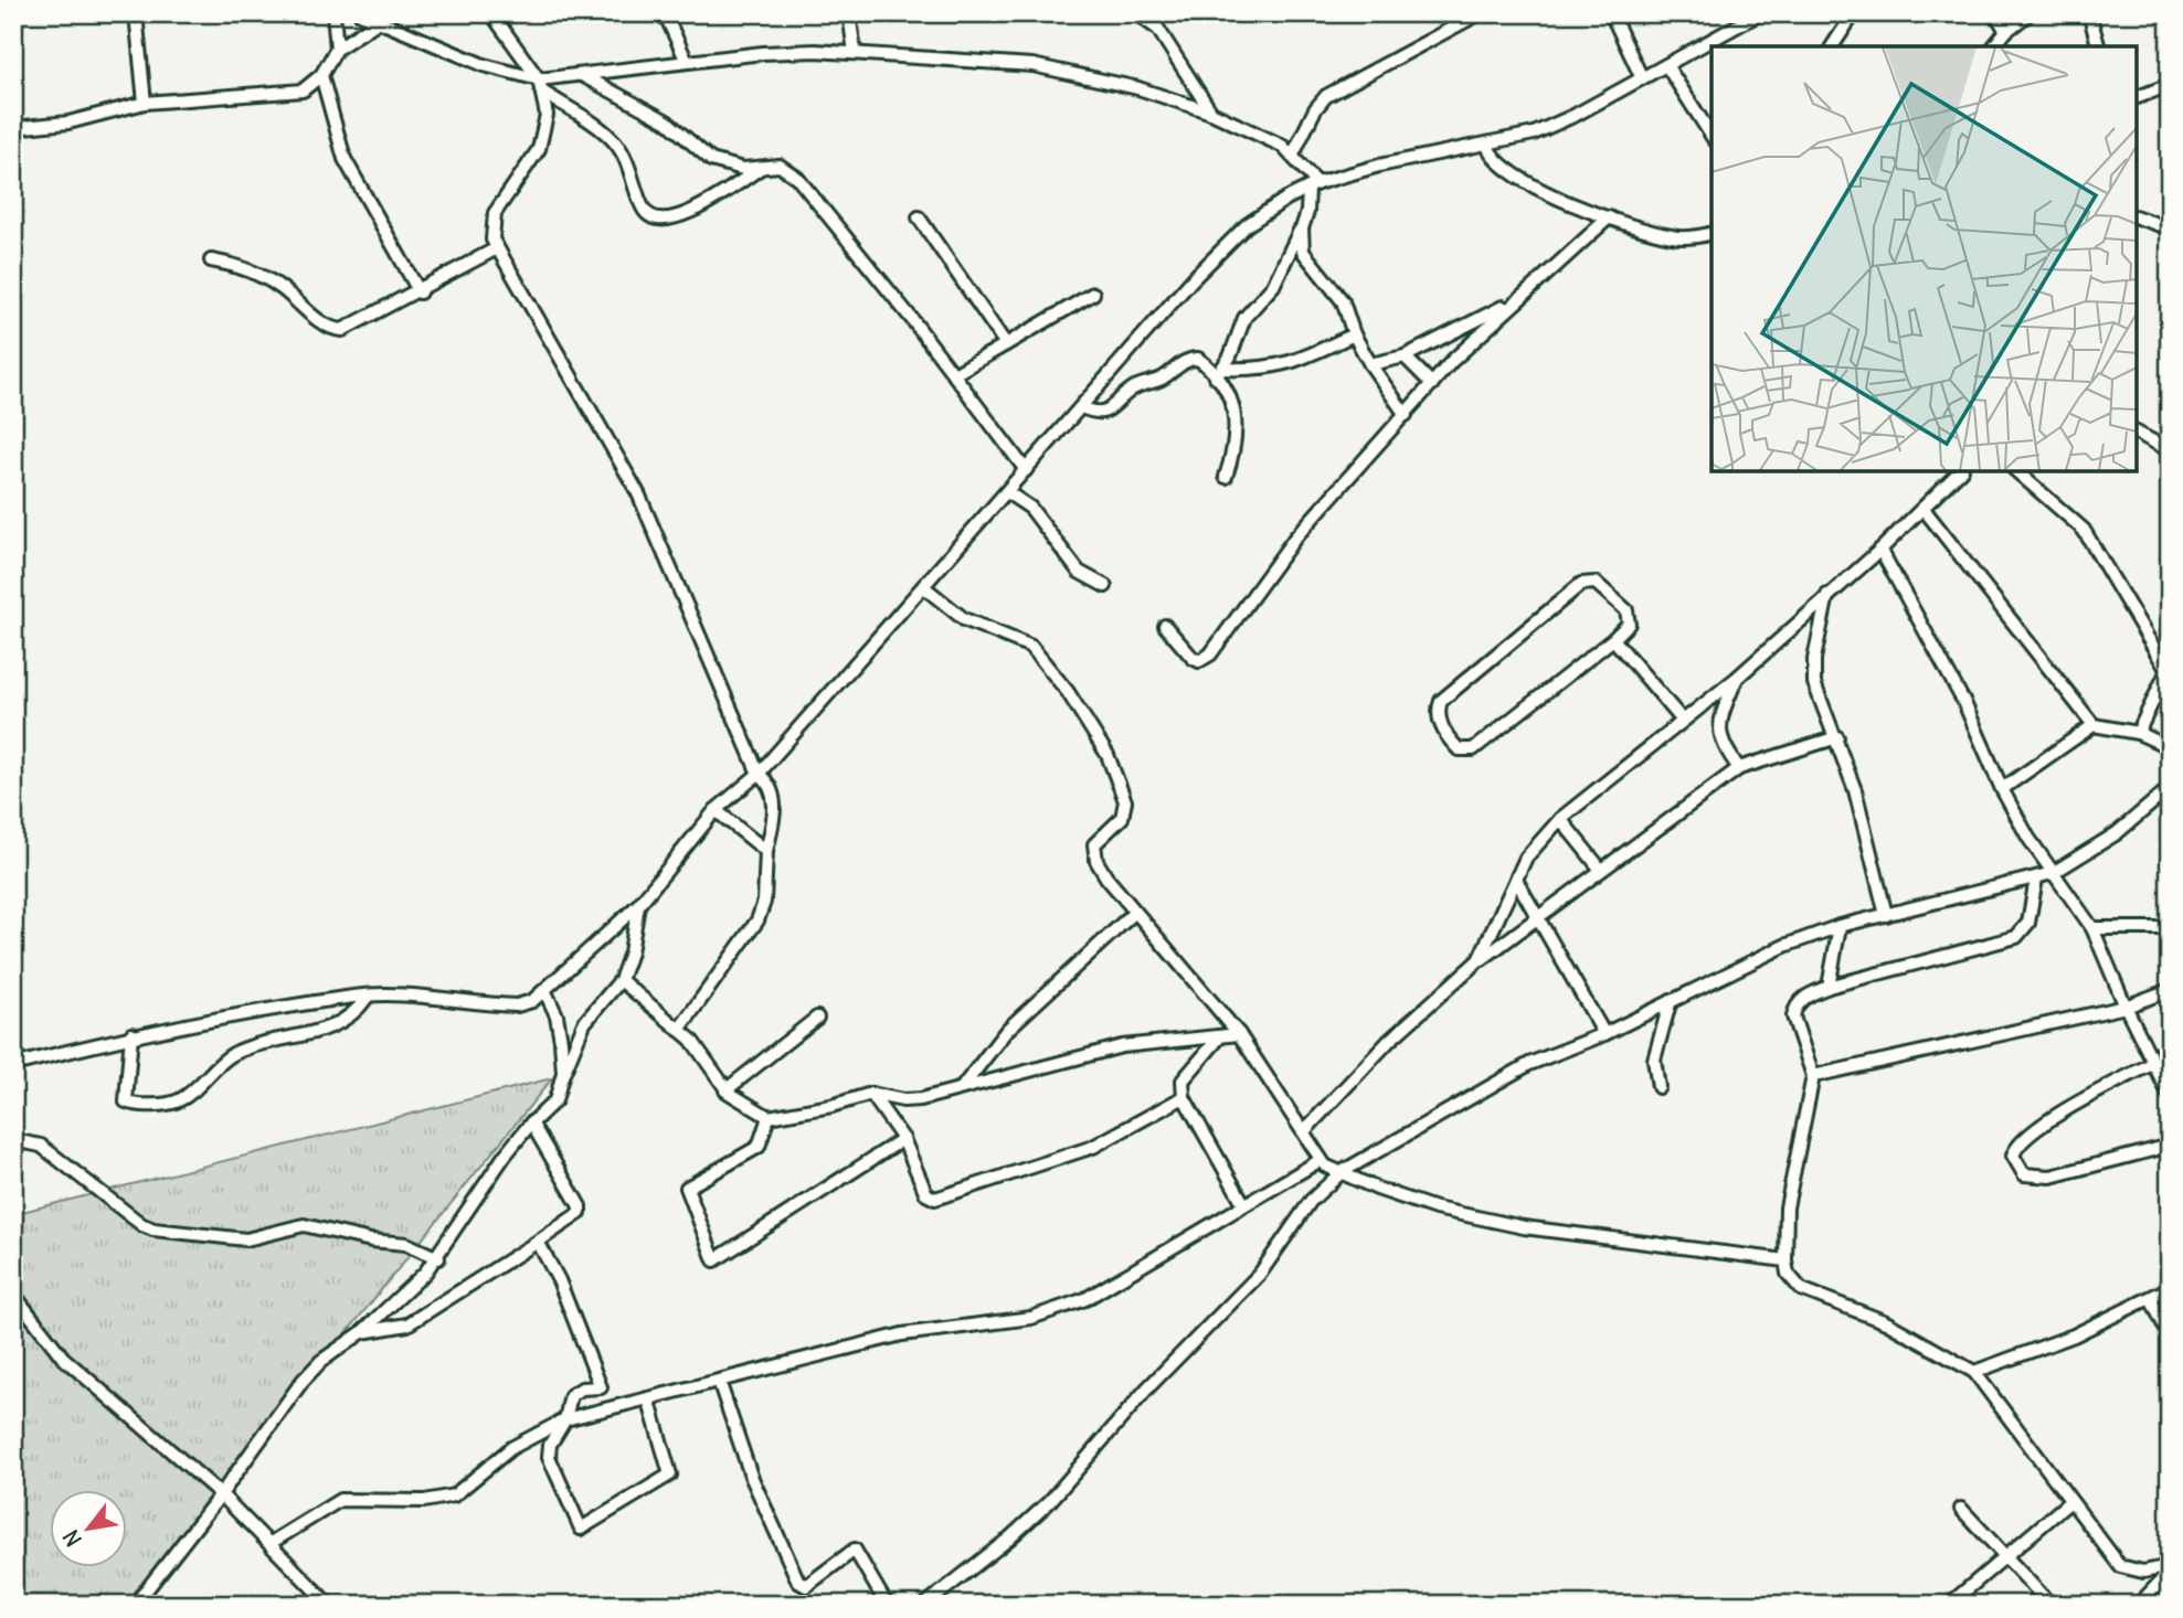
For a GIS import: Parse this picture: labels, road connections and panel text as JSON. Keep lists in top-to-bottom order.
{
  "north": "bottom left"
}
